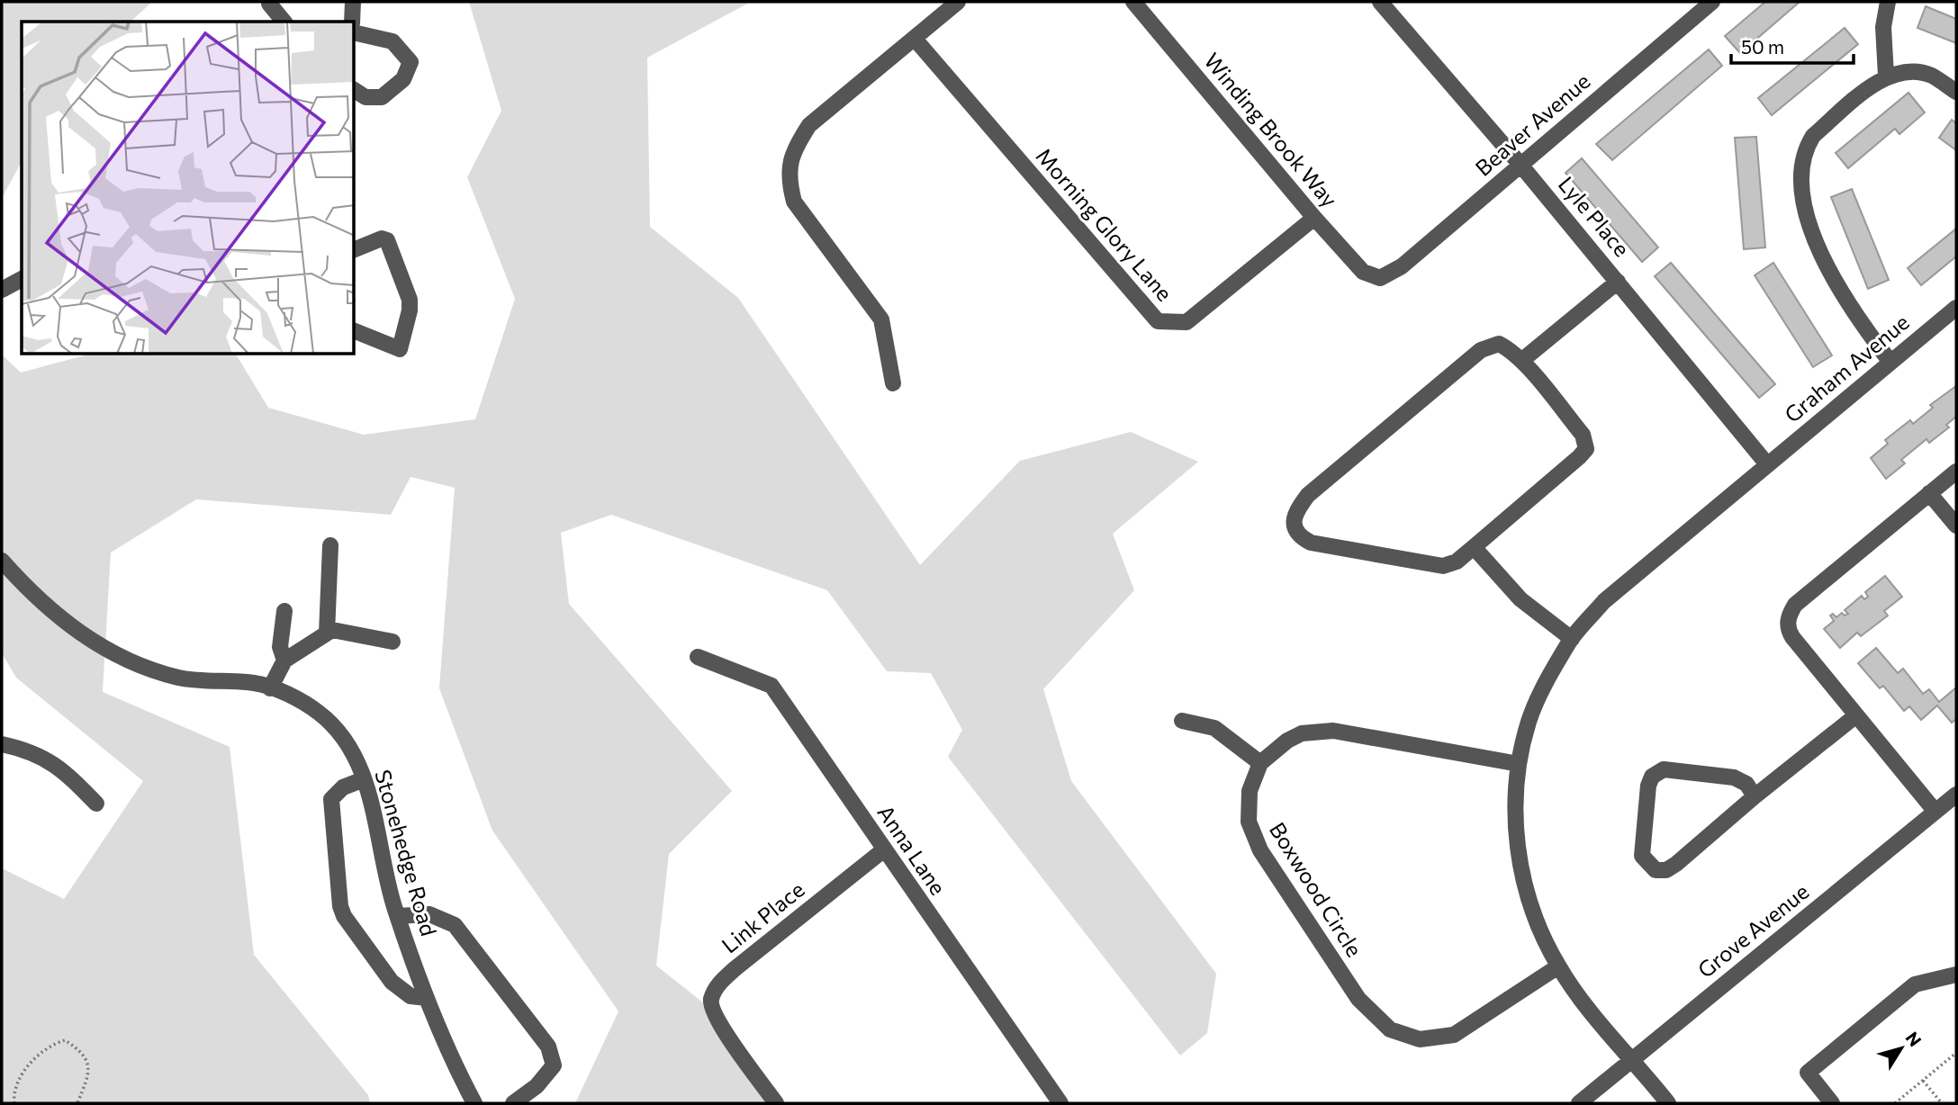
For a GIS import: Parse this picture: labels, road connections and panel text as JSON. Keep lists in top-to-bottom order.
{
  "streets": {
    "street": [
      "Beaver Avenue",
      "Winding Brook Way",
      "Lyle Place",
      "Morning Glory Lane",
      "Graham Avenue",
      "Anna Lane",
      "Stonehedge Road",
      "Boxwood Circle",
      "Link Place",
      "Grove Avenue"
    ]
  },
  "crossings": [
    ["Beaver Avenue", "Winding Brook Way"],
    ["Beaver Avenue", "Lyle Place"],
    ["Winding Brook Way", "Morning Glory Lane"],
    ["Lyle Place", "Graham Avenue"],
    ["Graham Avenue", "Boxwood Circle"],
    ["Graham Avenue", "Grove Avenue"],
    ["Anna Lane", "Link Place"]
  ],
  "scale_bar": "50 m",
  "north": "top right"
}
